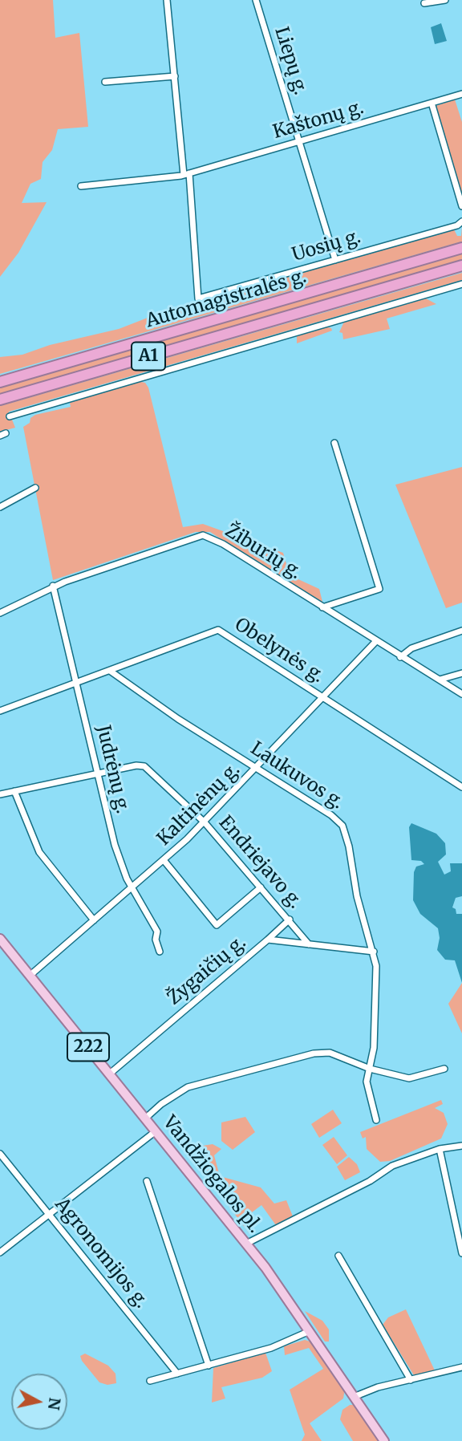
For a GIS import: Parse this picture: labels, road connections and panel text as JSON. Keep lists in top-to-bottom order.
{
  "streets": {
    "highway": ["Automagistralės g.", "A1"],
    "main road": ["222", "Vandžiogalos pl."],
    "street": [
      "Liepų g.",
      "Kaštonų g.",
      "Uosių g.",
      "Žiburių g.",
      "Obelynės g.",
      "Judrėnų g.",
      "Laukuvos g.",
      "Kaltinėnų g.",
      "Endriejavo g.",
      "Žygaičių g.",
      "Agronomijos g."
    ]
  },
  "crossings": [
    ["Liepų g.", "Kaštonų g."],
    ["Liepų g.", "Uosių g."],
    ["Kaštonų g.", "Uosių g."],
    ["Žiburių g.", "Judrėnų g."],
    ["Žiburių g.", "Kaltinėnų g."],
    ["Obelynės g.", "Judrėnų g."],
    ["Obelynės g.", "Laukuvos g."],
    ["Obelynės g.", "Kaltinėnų g."],
    ["Judrėnų g.", "Kaltinėnų g."],
    ["Judrėnų g.", "Endriejavo g."],
    ["Laukuvos g.", "Kaltinėnų g."],
    ["Laukuvos g.", "Žygaičių g."],
    ["Kaltinėnų g.", "Endriejavo g."],
    ["Kaltinėnų g.", "Vandžiogalos pl."],
    ["Endriejavo g.", "Žygaičių g."],
    ["Žygaičių g.", "Vandžiogalos pl."]
  ],
  "north": "right"
}
